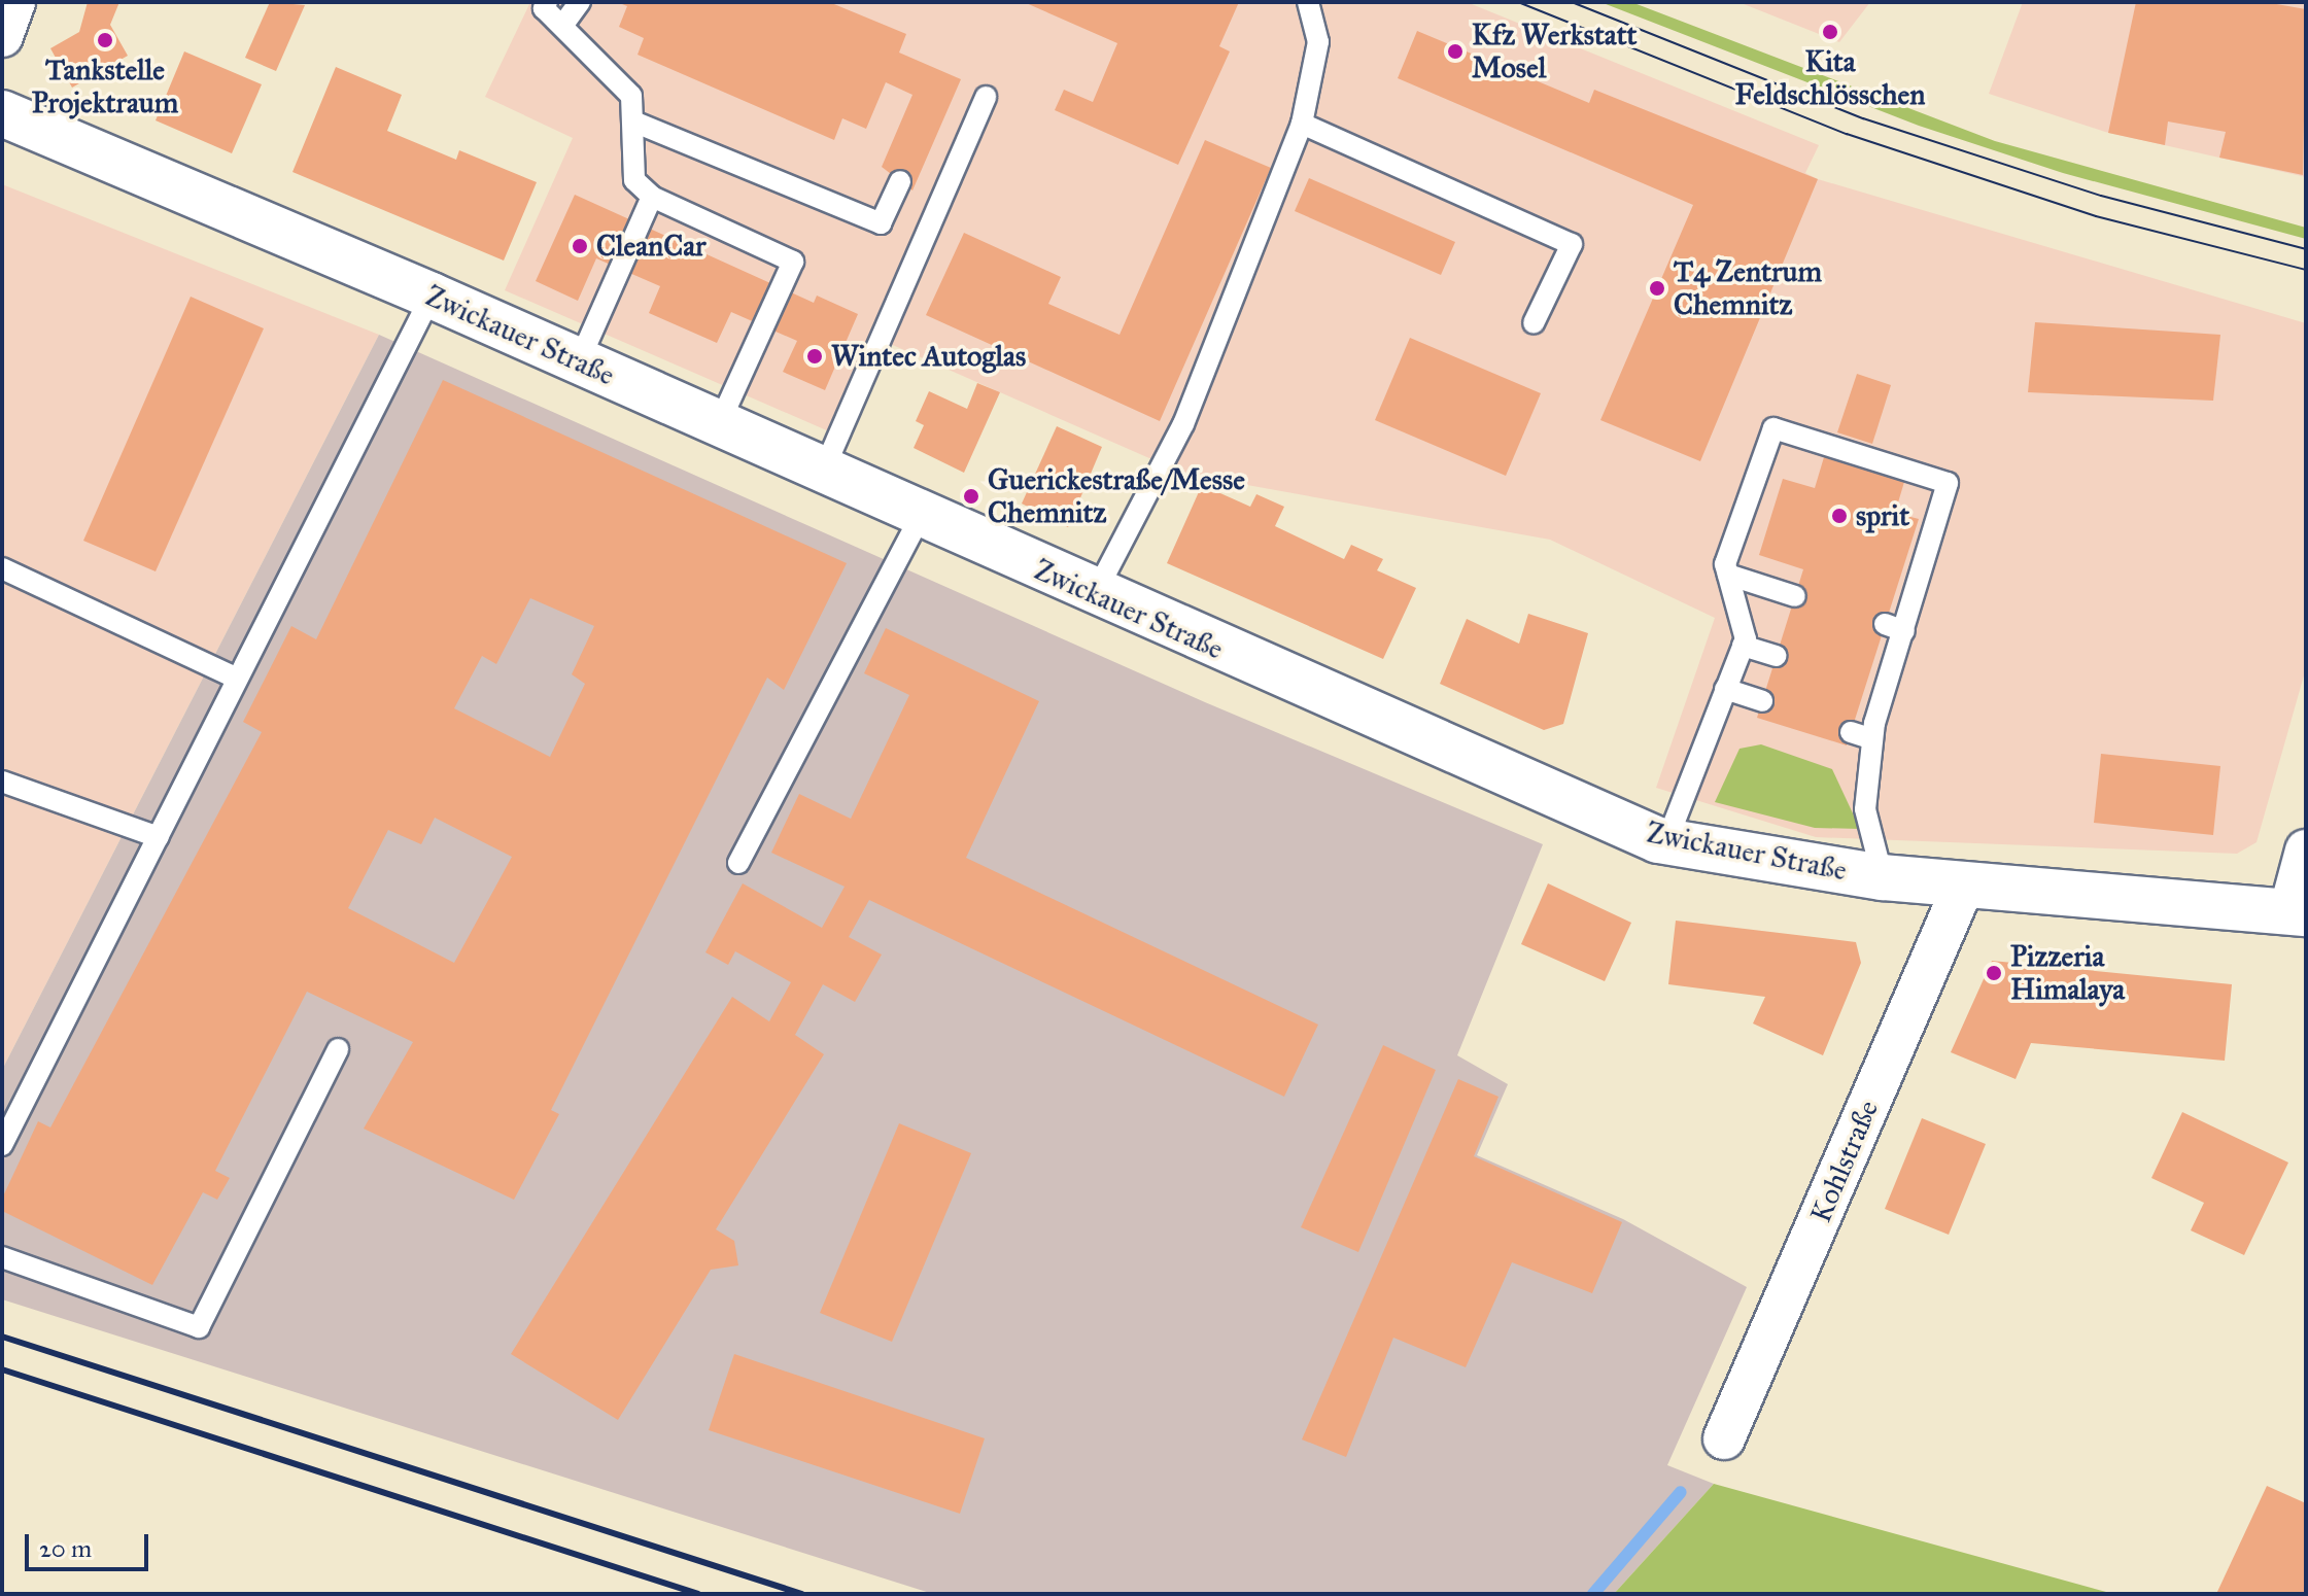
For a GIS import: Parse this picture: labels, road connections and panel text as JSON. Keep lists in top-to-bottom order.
{
  "streets": {
    "main road": ["Zwickauer Straße"],
    "street": ["Kohlstraße"]
  },
  "crossings": [
    ["Zwickauer Straße", "Kohlstraße"]
  ],
  "places": [
    "Kita Feldschlösschen",
    "Tankstelle Projektraum",
    "Kfz Werkstatt Mosel",
    "CleanCar",
    "T4 Zentrum Chemnitz",
    "Wintec Autoglas",
    "Guerickestraße/Messe Chemnitz",
    "sprit",
    "Pizzeria Himalaya"
  ],
  "scale_bar": "20 m"
}
